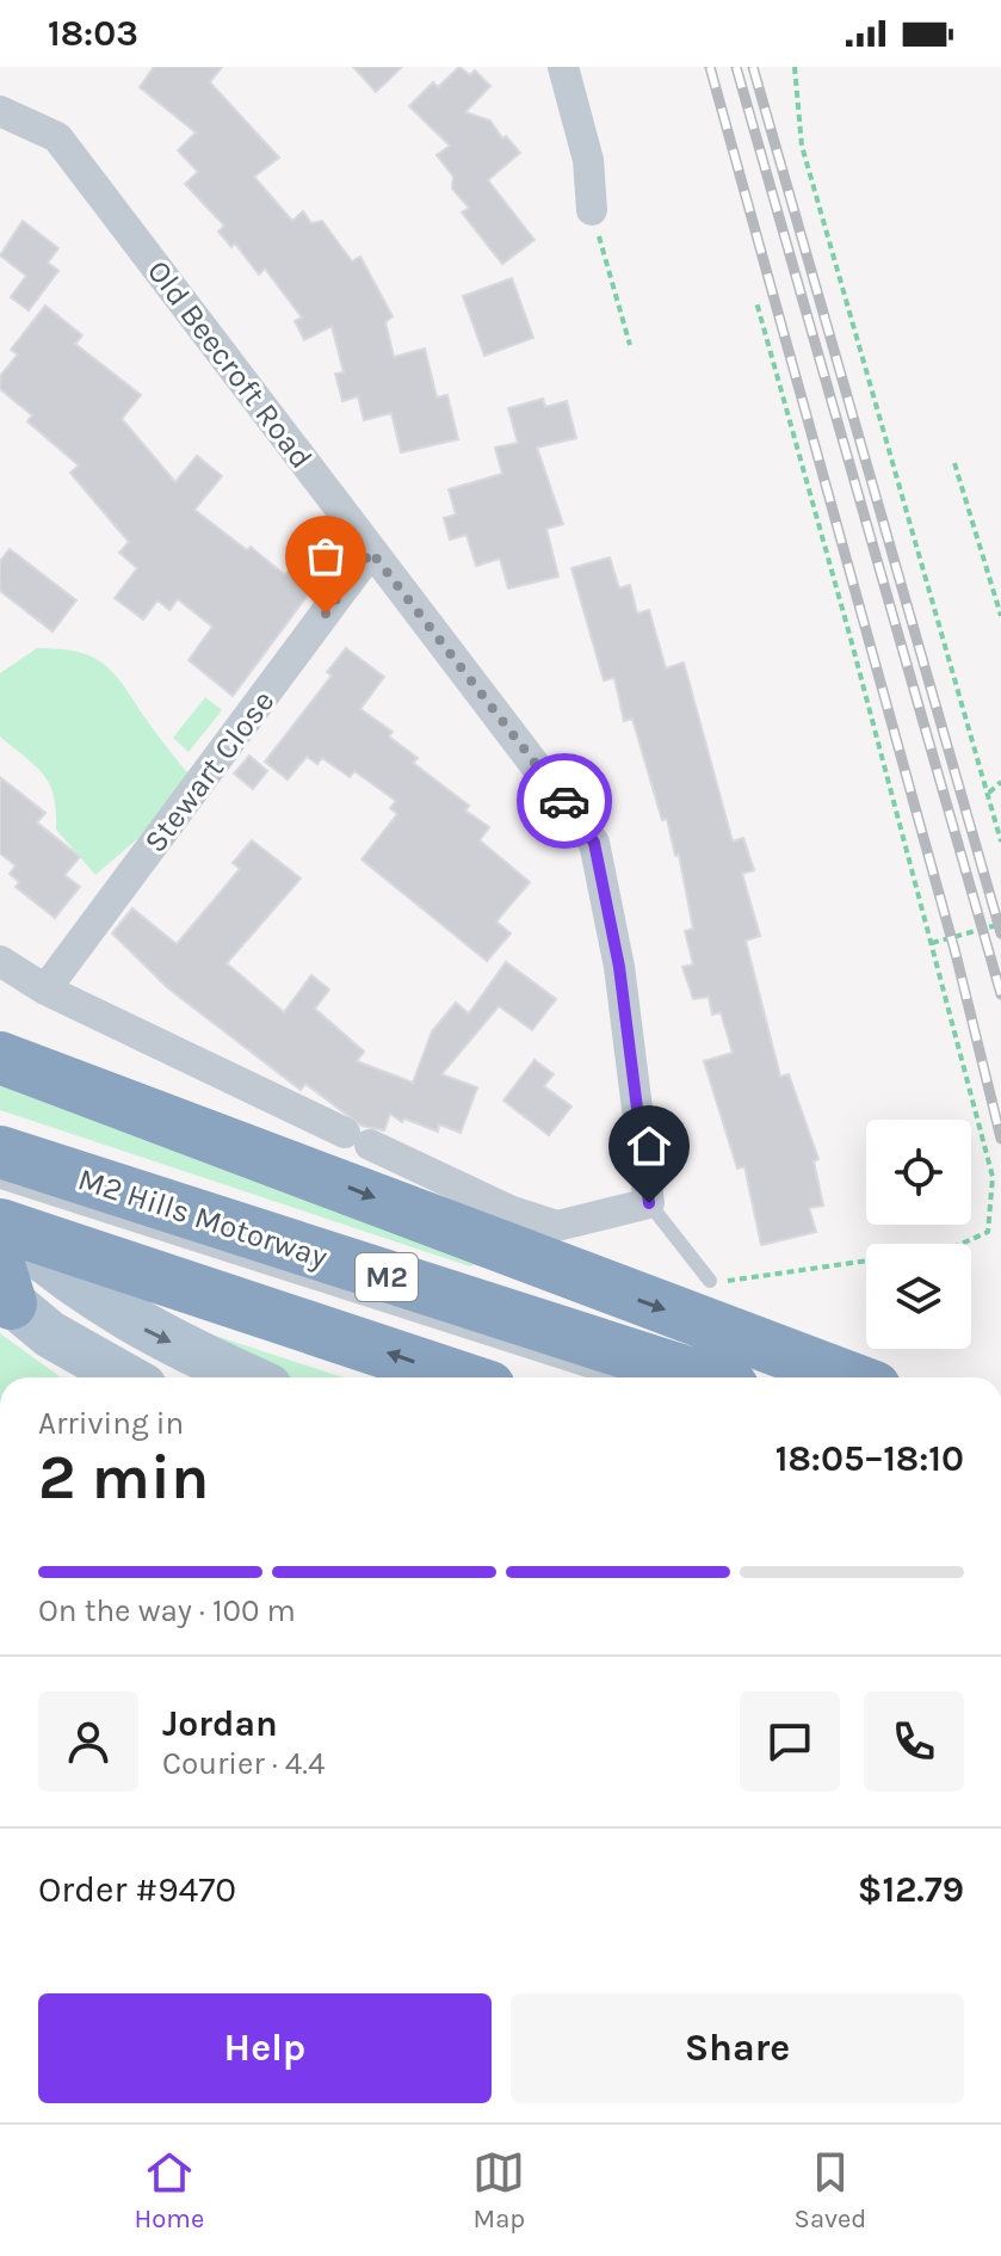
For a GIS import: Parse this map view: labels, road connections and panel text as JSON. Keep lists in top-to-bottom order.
{
  "streets": {
    "highway": ["M2 Hills Motorway", "M2"],
    "street": ["Old Beecroft Road", "Stewart Close"]
  },
  "crossings": [
    ["Old Beecroft Road", "Stewart Close"]
  ],
  "page": {
    "status": "18:03",
    "heading": ["2 min", "Arriving in", "18:05–18:10"],
    "panel": [
      "Jordan",
      "Courier · 4.4",
      "Order #9470",
      "$12.79"
    ],
    "bar": "On the way · 100 m",
    "buttons": ["Help", "Share"],
    "tabs": ["Home", "Map", "Saved"]
  }
}
